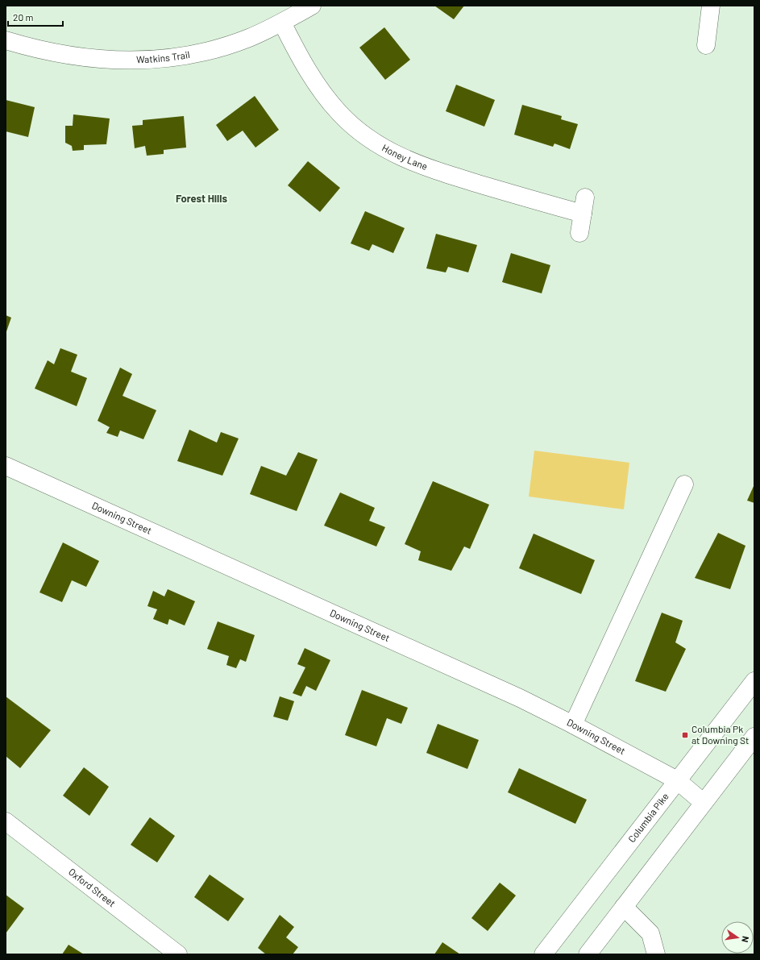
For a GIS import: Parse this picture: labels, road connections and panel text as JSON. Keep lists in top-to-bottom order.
{
  "streets": {
    "street": [
      "Watkins Trail",
      "Honey Lane",
      "Downing Street",
      "Columbia Pike",
      "Oxford Street"
    ]
  },
  "crossings": [
    ["Watkins Trail", "Honey Lane"],
    ["Downing Street", "Columbia Pike"]
  ],
  "districts": ["Forest Hills"],
  "places": {
    "transit": ["Columbia Pk at Downing St"]
  },
  "scale_bar": "20 m",
  "north": "right"
}
